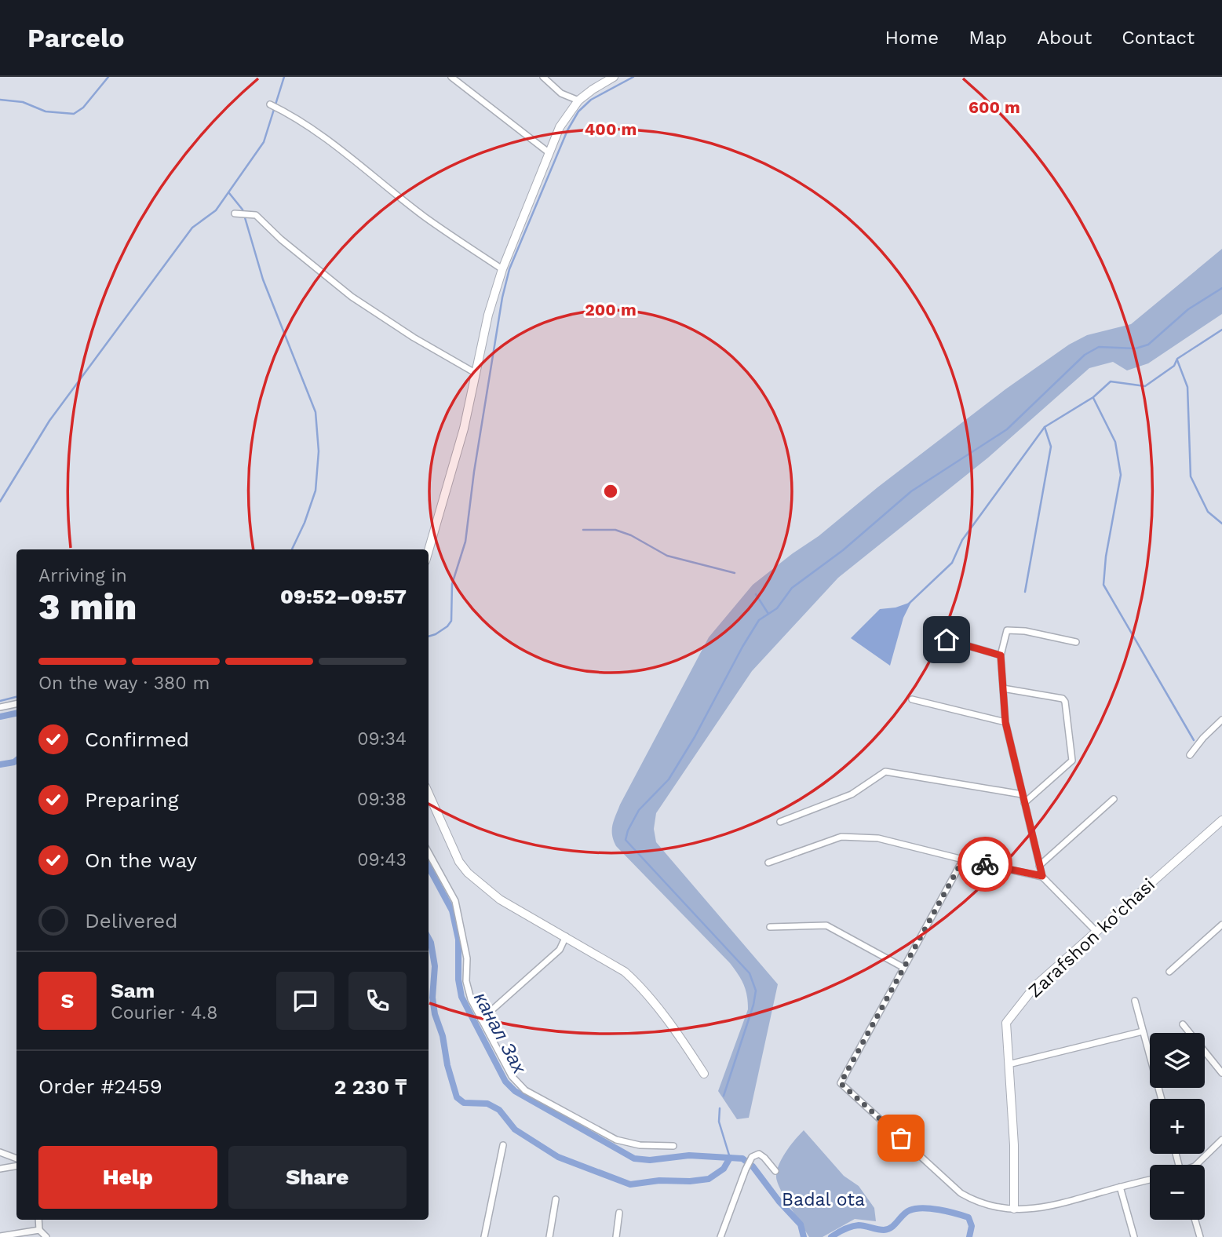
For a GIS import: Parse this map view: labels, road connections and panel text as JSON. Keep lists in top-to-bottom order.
{
  "streets": {
    "main road": ["Zarafshon ko'chasi"]
  },
  "water": ["канал Зах"],
  "parks": ["Badal ota"],
  "page": {
    "header": "Parcelo",
    "nav": [
      "Home",
      "Map",
      "About",
      "Contact"
    ],
    "heading": ["3 min", "Arriving in", "09:52–09:57"],
    "panel": [
      "Sam",
      "Courier · 4.8",
      "Order #2459",
      "2 230 ₸"
    ],
    "bar": "On the way · 380 m",
    "list": [
      ["Confirmed", "09:34"],
      ["Preparing", "09:38"],
      ["On the way", "09:43"],
      "Delivered"
    ],
    "round": "S",
    "map_buttons": ["+", "−"],
    "buttons": ["Help", "Share"]
  },
  "rings": ["600 m", "400 m", "200 m"]
}
